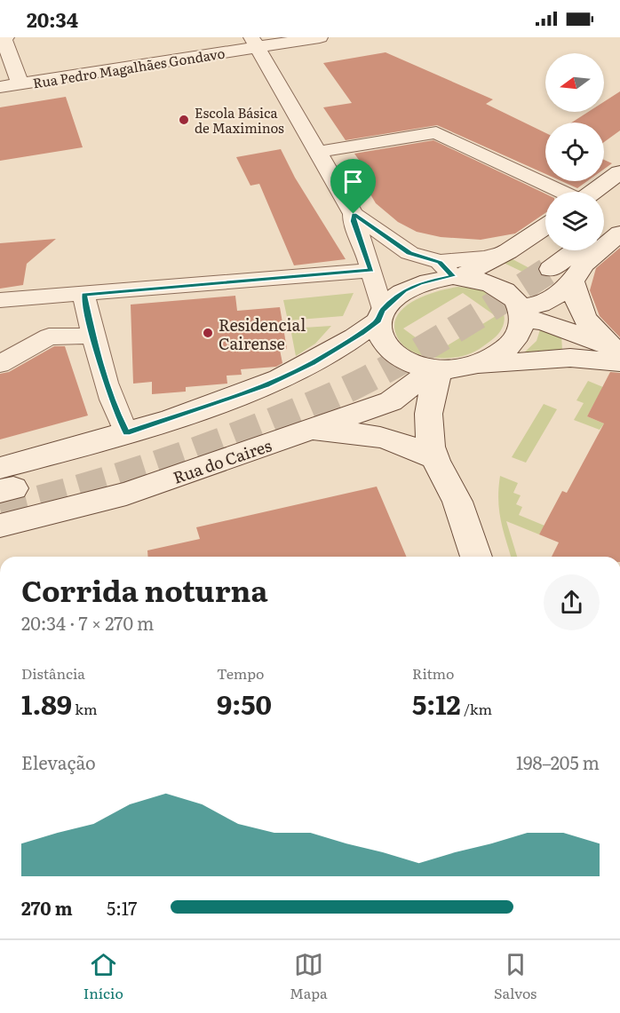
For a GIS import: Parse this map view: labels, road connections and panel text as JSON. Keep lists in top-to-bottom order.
{
  "streets": {
    "main road": ["Rua do Caires"],
    "street": ["Rua Pedro Magalhães Gondavo"]
  },
  "places": ["Escola Básica de Maximinos", "Residencial Cairense"],
  "north": "left",
  "page": {
    "status": "20:34",
    "heading": ["Corrida noturna", "20:34 · 7 × 270 m"],
    "stats": [
      ["Distância", "1.89 km"],
      ["Tempo", "9:50"],
      ["Ritmo", "5:12 /km"]
    ],
    "chart": ["Elevação", "198–205 m"],
    "list": [
      {
        "name": "270 m",
        "note": "5:17"
      }
    ],
    "tabs": ["Início", "Mapa", "Salvos"]
  }
}
